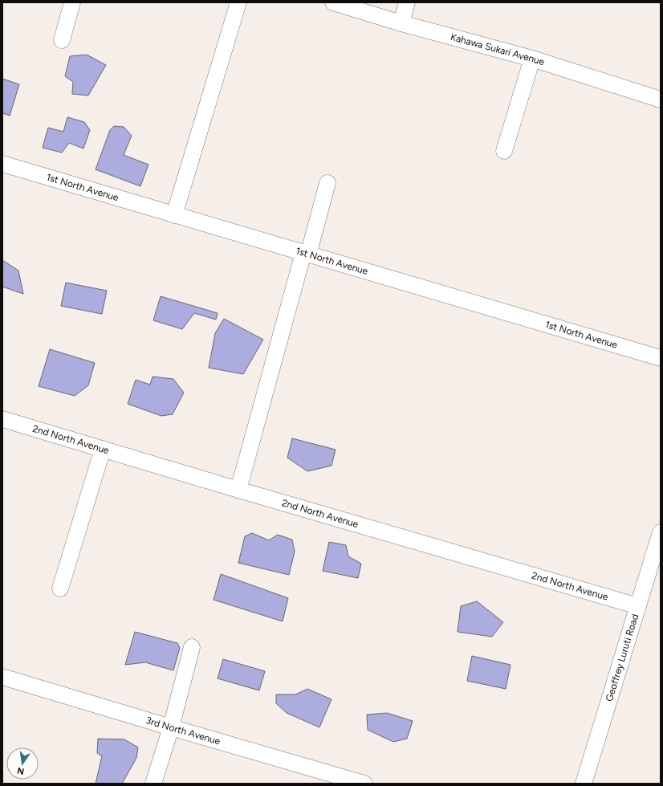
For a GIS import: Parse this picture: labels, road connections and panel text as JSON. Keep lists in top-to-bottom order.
{
  "streets": {
    "street": [
      "Kahawa Sukari Avenue",
      "1st North Avenue",
      "2nd North Avenue",
      "Geoffrey Luruti Road",
      "3rd North Avenue"
    ]
  },
  "crossings": [
    ["2nd North Avenue", "Geoffrey Luruti Road"]
  ],
  "north": "bottom"
}
